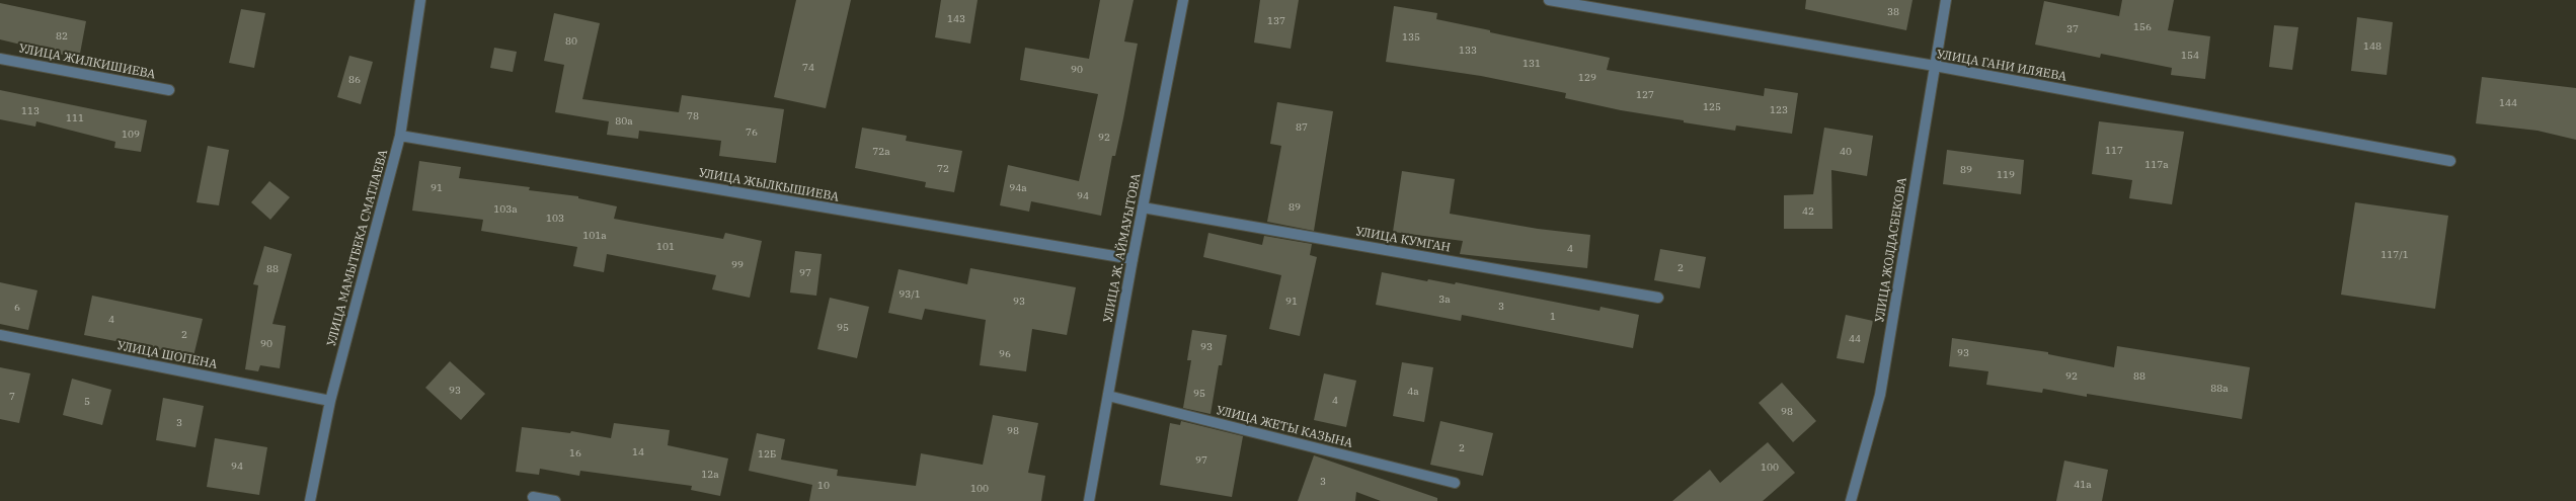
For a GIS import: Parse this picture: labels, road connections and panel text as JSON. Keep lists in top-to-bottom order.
{
  "streets": {
    "street": [
      "УЛИЦА ЖИЛКИШИЕВА",
      "УЛИЦА ГАНИ ИЛЯЕВА",
      "УЛИЦА ЖЫЛКЫШИЕВА",
      "УЛИЦА КУМГАН",
      "УЛИЦА МАМЫТБЕКА СМАТЛАЕВА",
      "УЛИЦА Ж. АЙМАУЫТОВА",
      "УЛИЦА ЖОЛДАСБЕКОВА",
      "УЛИЦА ШОПЕНА",
      "УЛИЦА ЖЕТЫ КАЗЫНА"
    ]
  },
  "crossings": [
    ["УЛИЦА ГАНИ ИЛЯЕВА", "УЛИЦА ЖОЛДАСБЕКОВА"],
    ["УЛИЦА ЖЫЛКЫШИЕВА", "УЛИЦА МАМЫТБЕКА СМАТЛАЕВА"],
    ["УЛИЦА ЖЫЛКЫШИЕВА", "УЛИЦА Ж. АЙМАУЫТОВА"],
    ["УЛИЦА КУМГАН", "УЛИЦА Ж. АЙМАУЫТОВА"],
    ["УЛИЦА МАМЫТБЕКА СМАТЛАЕВА", "УЛИЦА ШОПЕНА"],
    ["УЛИЦА Ж. АЙМАУЫТОВА", "УЛИЦА ЖЕТЫ КАЗЫНА"]
  ],
  "house_numbers": [
    "38",
    "143",
    "137",
    "156",
    "37",
    "82",
    "135",
    "80",
    "148",
    "133",
    "154",
    "131",
    "74",
    "90",
    "129",
    "86",
    "127",
    "144",
    "125",
    "123",
    "113",
    "78",
    "111",
    "80а",
    "87",
    "76",
    "109",
    "92",
    "117",
    "72а",
    "40",
    "117а",
    "72",
    "89",
    "119",
    "91",
    "94а",
    "94",
    "89",
    "103а",
    "42",
    "103",
    "101а",
    "101",
    "4",
    "117/1",
    "99",
    "2",
    "88",
    "97",
    "93/1",
    "3а",
    "93",
    "91",
    "3",
    "6",
    "1",
    "4",
    "95",
    "2",
    "44",
    "90",
    "93",
    "93",
    "96",
    "92",
    "88",
    "88а",
    "93",
    "4а",
    "95",
    "7",
    "4",
    "5",
    "98",
    "3",
    "98",
    "2",
    "14",
    "16",
    "12Б",
    "97",
    "94",
    "100",
    "12а",
    "3",
    "41а",
    "10",
    "100"
  ]
}
